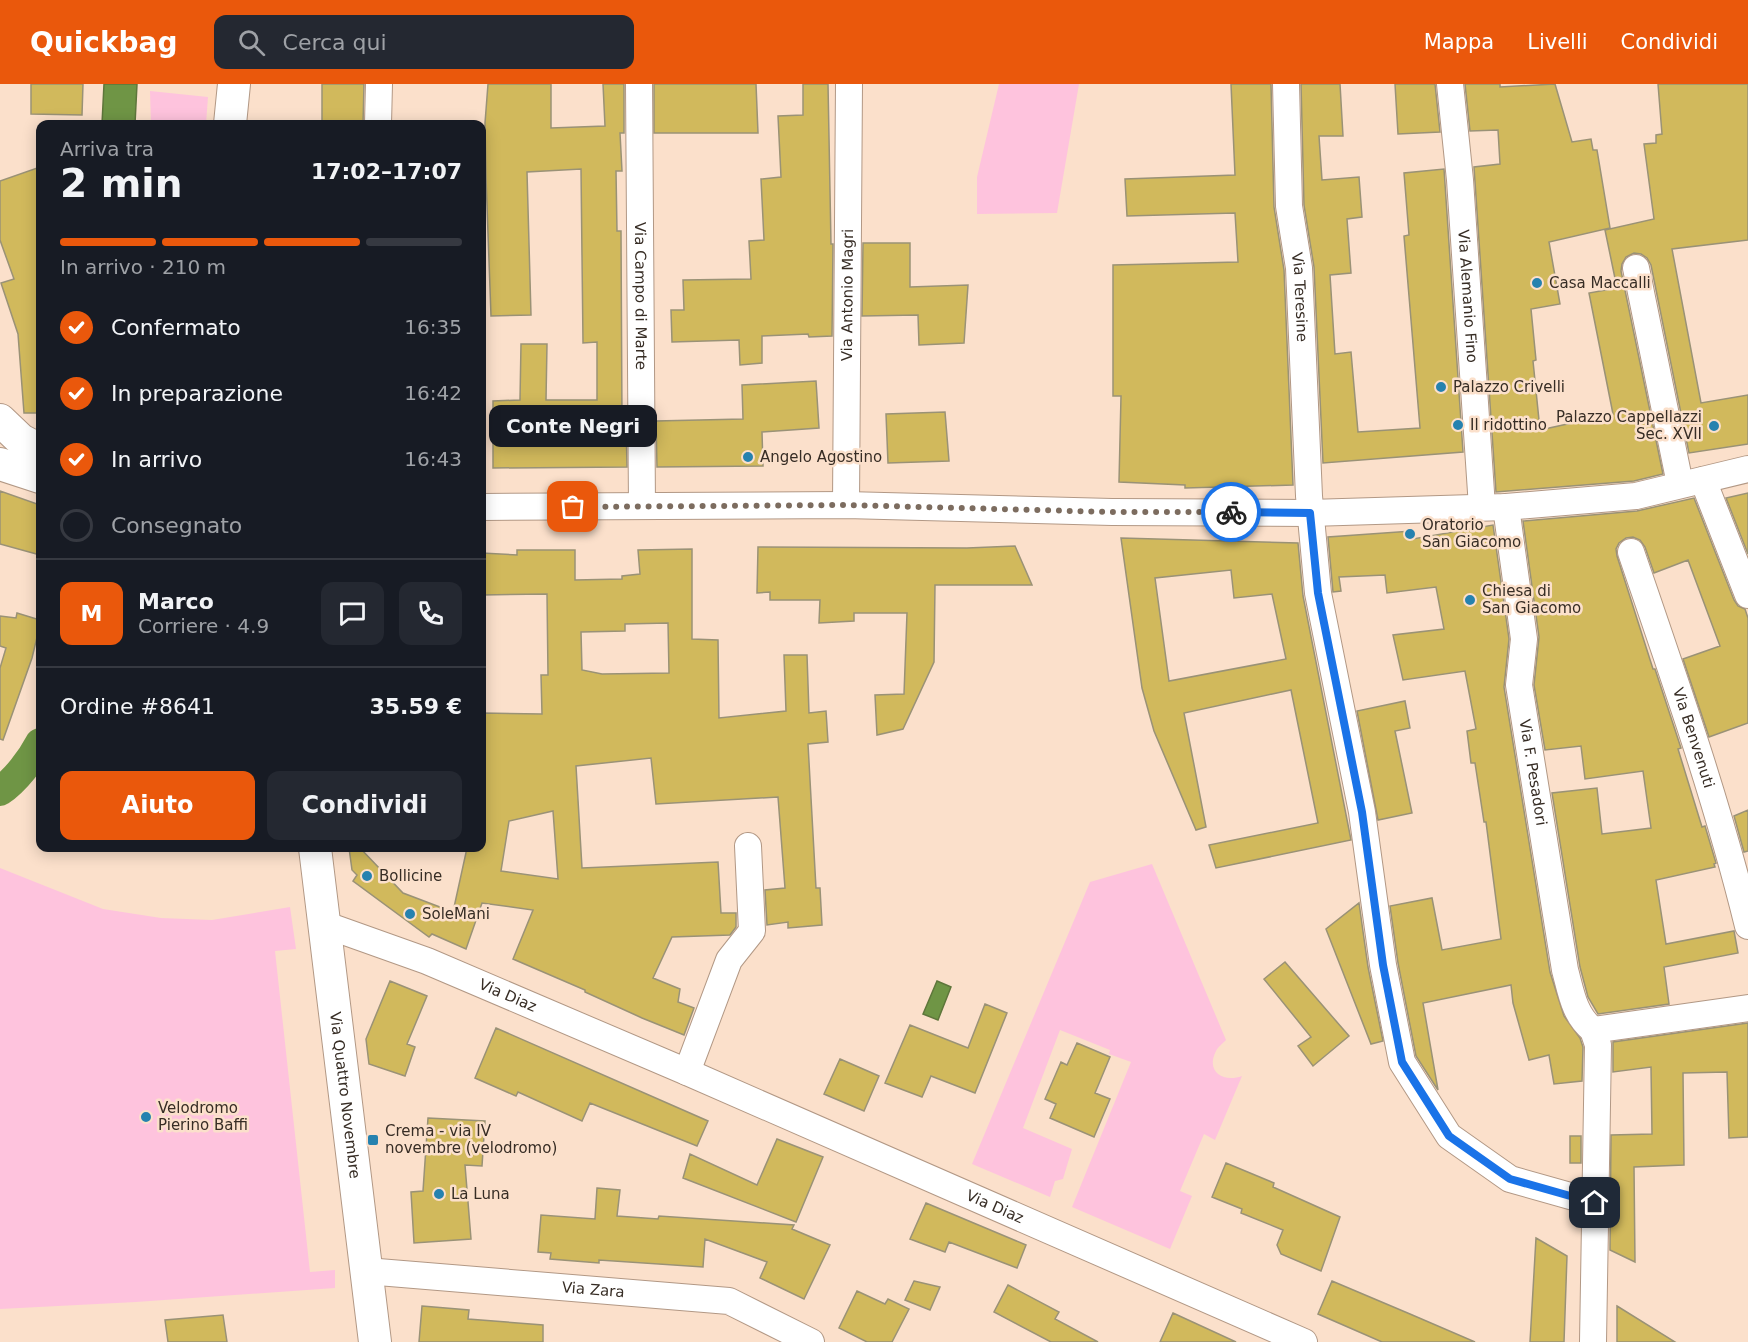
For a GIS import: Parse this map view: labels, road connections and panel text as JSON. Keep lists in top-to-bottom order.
{
  "streets": {
    "street": [
      "Via Campo di Marte",
      "Via Antonio Magri",
      "Via Alemanio Fino",
      "Via Teresine",
      "Via Benvenuti",
      "Via F. Pesadori",
      "Via Diaz",
      "Via Quattro Novembre",
      "Via Zara"
    ]
  },
  "crossings": [
    ["Via Alemanio Fino", "Via F. Pesadori"],
    ["Via Diaz", "Via Quattro Novembre"],
    ["Via Quattro Novembre", "Via Zara"]
  ],
  "places": {
    "other": [
      "Casa Maccalli",
      "Palazzo Crivelli",
      "Il ridottino",
      "Palazzo Cappellazzi Sec. XVII",
      "Angelo Agostino",
      "Conte Negri",
      "Oratorio San Giacomo",
      "Chiesa di San Giacomo",
      "Bollicine",
      "SoleMani",
      "Velodromo Pierino Baffi",
      "La Luna"
    ],
    "transit": ["Crema - via IV novembre (velodromo)"]
  },
  "page": {
    "header": "Quickbag",
    "search": "Cerca qui",
    "nav": ["Mappa", "Livelli", "Condividi"],
    "heading": ["2 min", "Arriva tra", "17:02–17:07"],
    "panel": [
      "Marco",
      "Corriere · 4.9",
      "Ordine #8641",
      "35.59 €"
    ],
    "bar": "In arrivo · 210 m",
    "list": [
      ["Confermato", "16:35"],
      ["In preparazione", "16:42"],
      ["In arrivo", "16:43"],
      "Consegnato"
    ],
    "bubble": "Conte Negri",
    "round": "M",
    "buttons": ["Aiuto", "Condividi"]
  }
}
